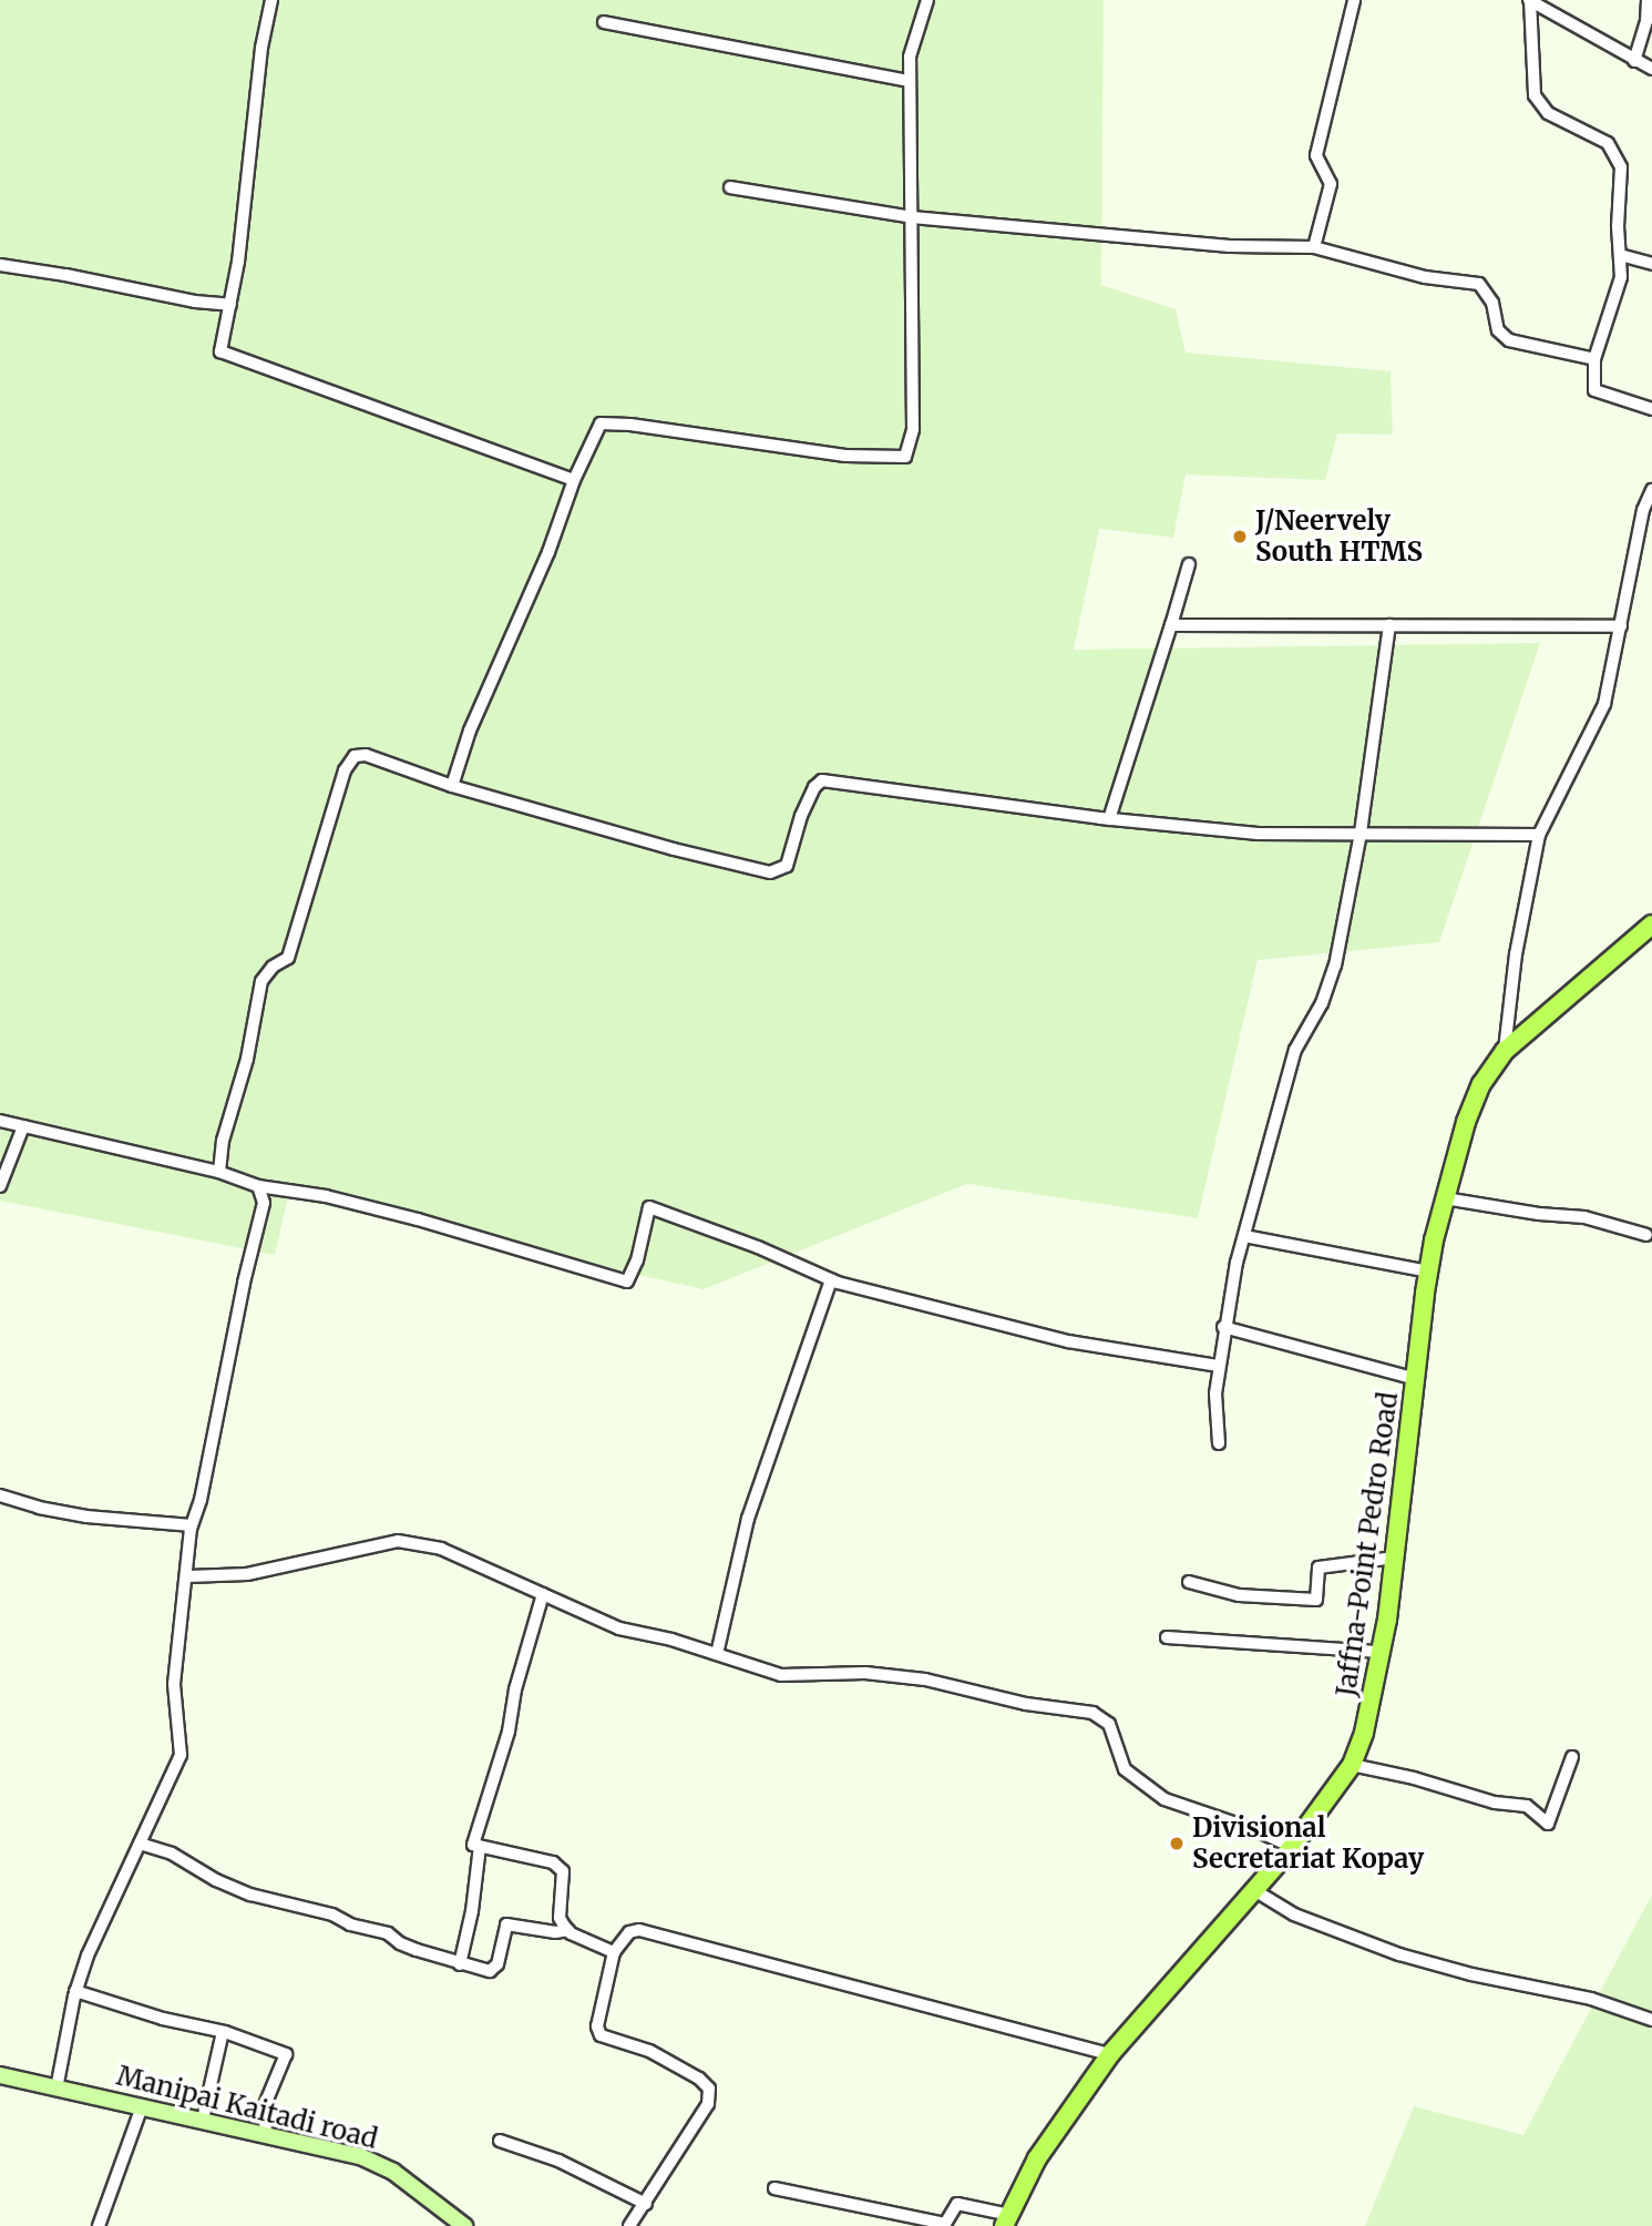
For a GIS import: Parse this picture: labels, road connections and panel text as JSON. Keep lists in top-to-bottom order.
{
  "streets": {
    "main road": ["Jaffna-Point Pedro Road", "Manipai Kaitadi road"]
  },
  "places": ["J/Neervely South HTMS", "Divisional Secretariat Kopay"]
}
